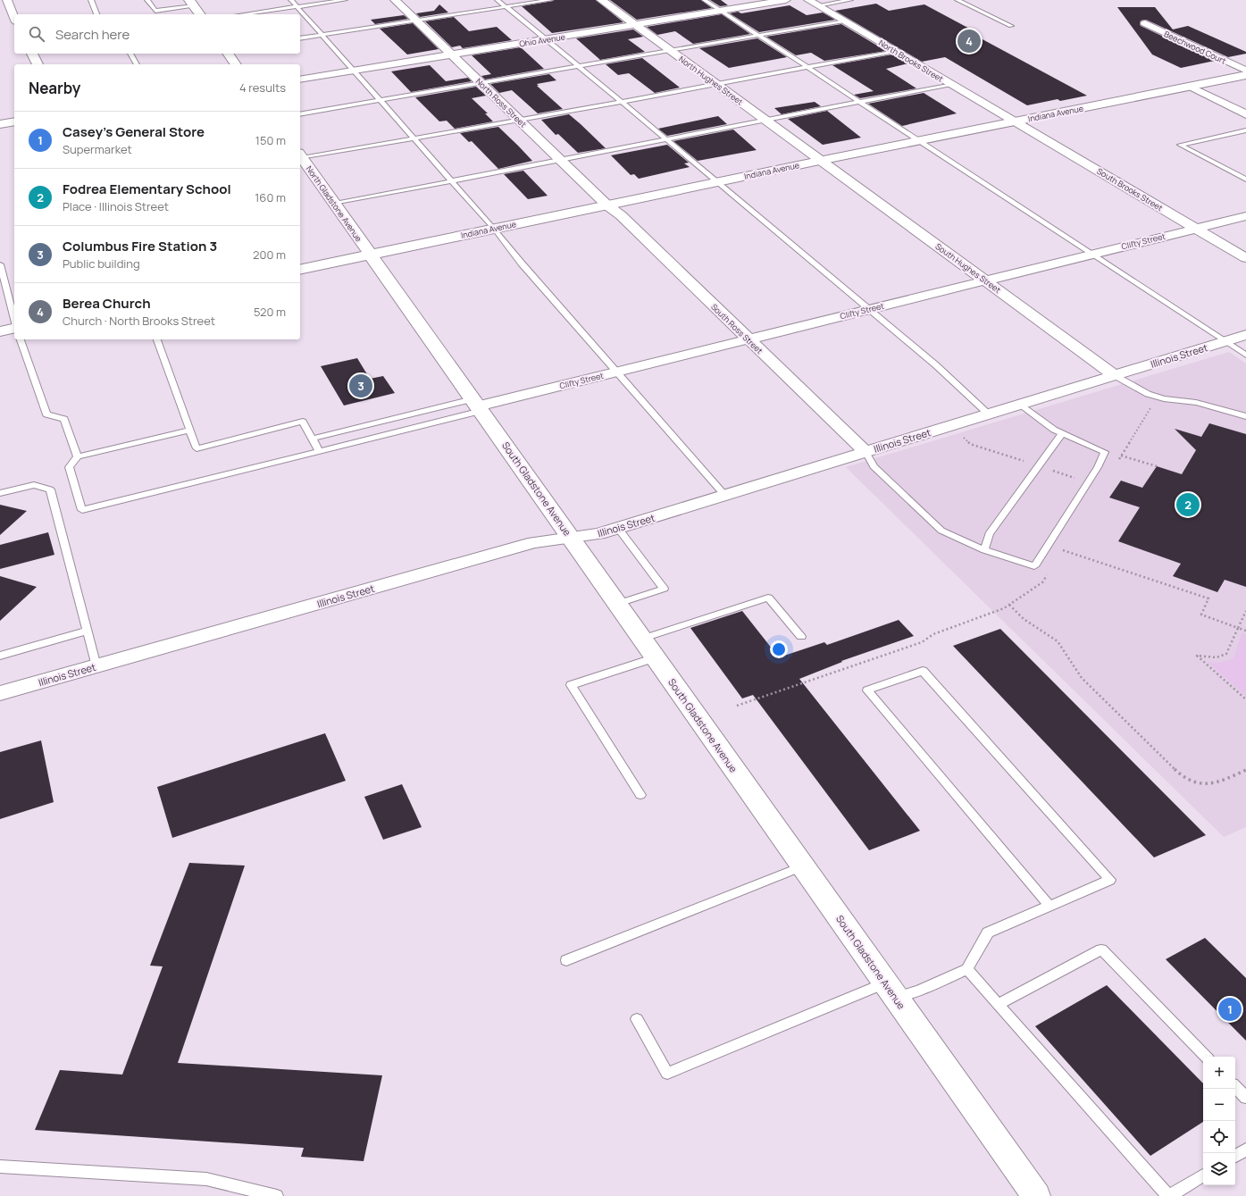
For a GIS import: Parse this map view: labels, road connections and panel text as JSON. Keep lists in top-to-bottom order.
{
  "streets": {
    "street": [
      "Ohio Avenue",
      "Beechwood Court",
      "North Brooks Street",
      "North Hughes Street",
      "North Ross Street",
      "Indiana Avenue",
      "South Brooks Street",
      "North Gladstone Avenue",
      "Clifty Street",
      "South Hughes Street",
      "South Ross Street",
      "Illinois Street",
      "South Gladstone Avenue"
    ]
  },
  "crossings": [
    ["Ohio Avenue", "North Hughes Street"],
    ["Ohio Avenue", "North Ross Street"],
    ["North Brooks Street", "Indiana Avenue"],
    ["North Brooks Street", "South Brooks Street"],
    ["North Hughes Street", "Indiana Avenue"],
    ["North Hughes Street", "South Hughes Street"],
    ["North Ross Street", "Indiana Avenue"],
    ["North Ross Street", "South Ross Street"],
    ["Indiana Avenue", "South Brooks Street"],
    ["Indiana Avenue", "North Gladstone Avenue"],
    ["Indiana Avenue", "South Hughes Street"],
    ["Indiana Avenue", "South Ross Street"],
    ["Indiana Avenue", "South Gladstone Avenue"],
    ["South Brooks Street", "Clifty Street"],
    ["North Gladstone Avenue", "South Gladstone Avenue"],
    ["Clifty Street", "South Hughes Street"],
    ["Clifty Street", "South Ross Street"],
    ["Clifty Street", "South Gladstone Avenue"],
    ["South Hughes Street", "Illinois Street"],
    ["South Ross Street", "Illinois Street"],
    ["Illinois Street", "South Gladstone Avenue"]
  ],
  "page": {
    "search": "Search here",
    "pins": [
      "4",
      "3",
      "2",
      "1"
    ],
    "heading": ["Nearby", "4 results"],
    "list": [
      {
        "mark": "1",
        "name": "Casey's General Store",
        "note": "Supermarket",
        "value": "150 m"
      },
      {
        "mark": "2",
        "name": "Fodrea Elementary School",
        "note": "Place · Illinois Street",
        "value": "160 m"
      },
      {
        "mark": "3",
        "name": "Columbus Fire Station 3",
        "note": "Public building",
        "value": "200 m"
      },
      {
        "mark": "4",
        "name": "Berea Church",
        "note": "Church · North Brooks Street",
        "value": "520 m"
      }
    ],
    "map_buttons": ["+", "−"]
  }
}
